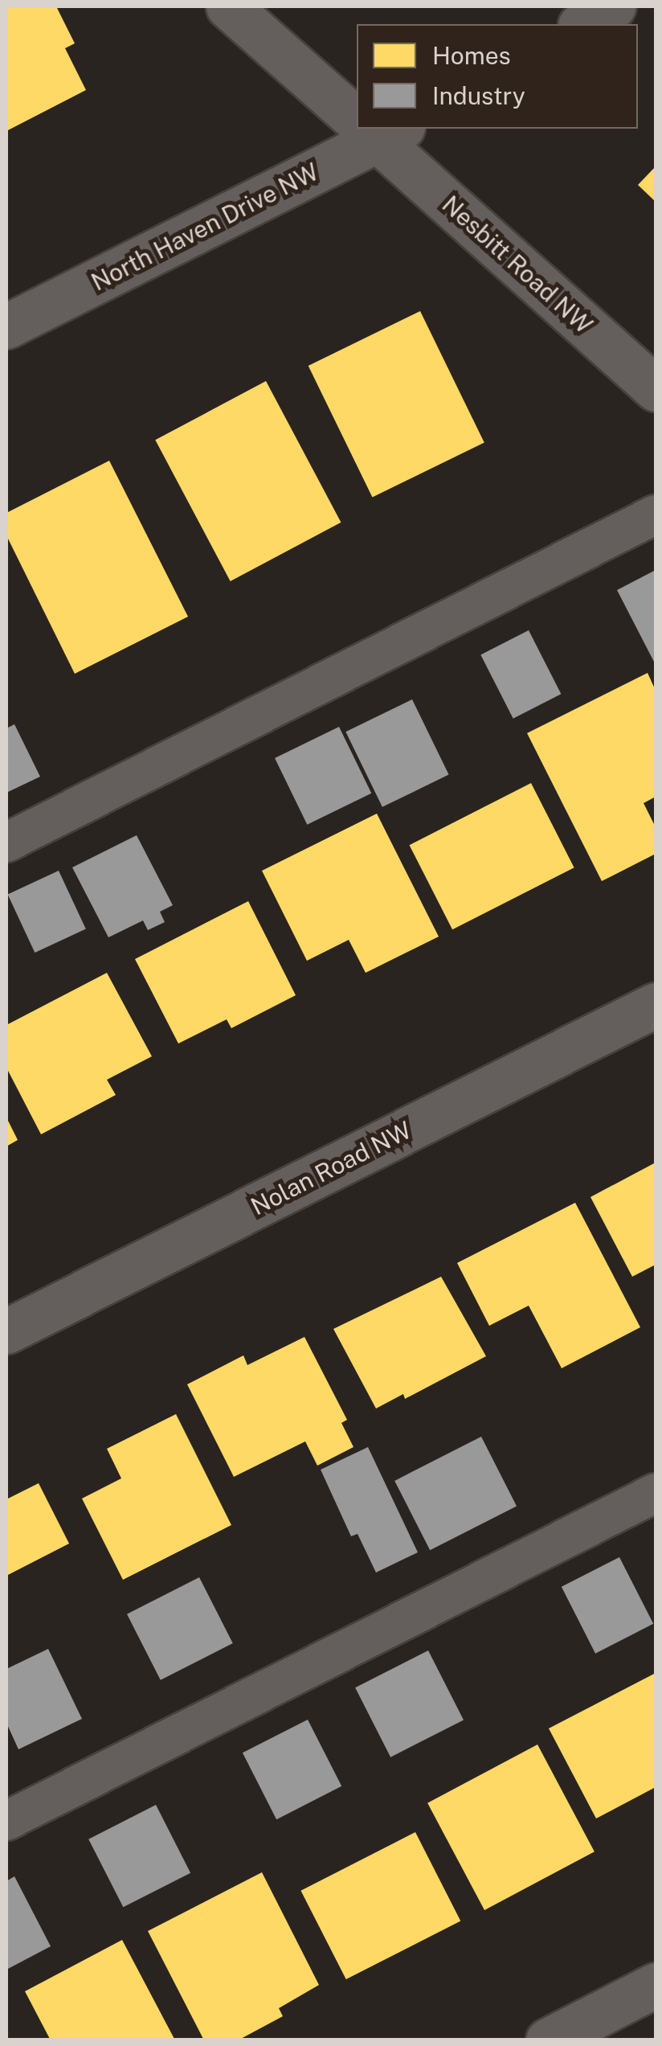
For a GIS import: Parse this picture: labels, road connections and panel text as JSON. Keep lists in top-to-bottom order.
{
  "streets": {
    "street": ["North Haven Drive NW", "Nesbitt Road NW", "Nolan Road NW"]
  },
  "crossings": [
    ["North Haven Drive NW", "Nesbitt Road NW"]
  ],
  "legend": ["Homes", "Industry"]
}
